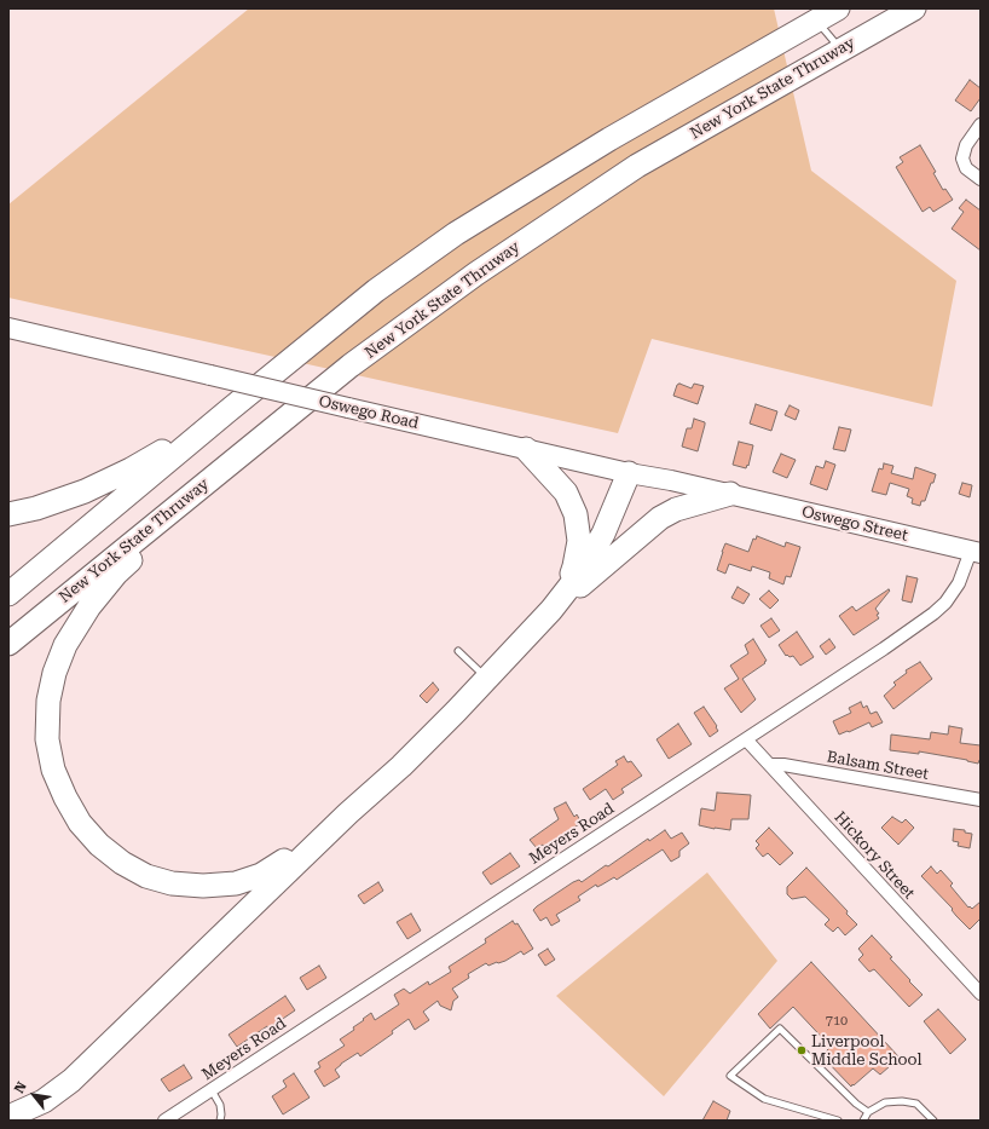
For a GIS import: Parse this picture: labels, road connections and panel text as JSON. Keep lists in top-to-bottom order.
{
  "streets": {
    "highway": ["New York State Thruway"],
    "main road": ["Oswego Road", "Oswego Street"],
    "street": ["Balsam Street", "Meyers Road", "Hickory Street"]
  },
  "crossings": [
    ["Oswego Road", "Oswego Street"],
    ["Oswego Street", "Meyers Road"],
    ["Balsam Street", "Hickory Street"],
    ["Meyers Road", "Hickory Street"]
  ],
  "places": ["Liverpool Middle School"],
  "house_numbers": ["710"],
  "north": "top left"
}
